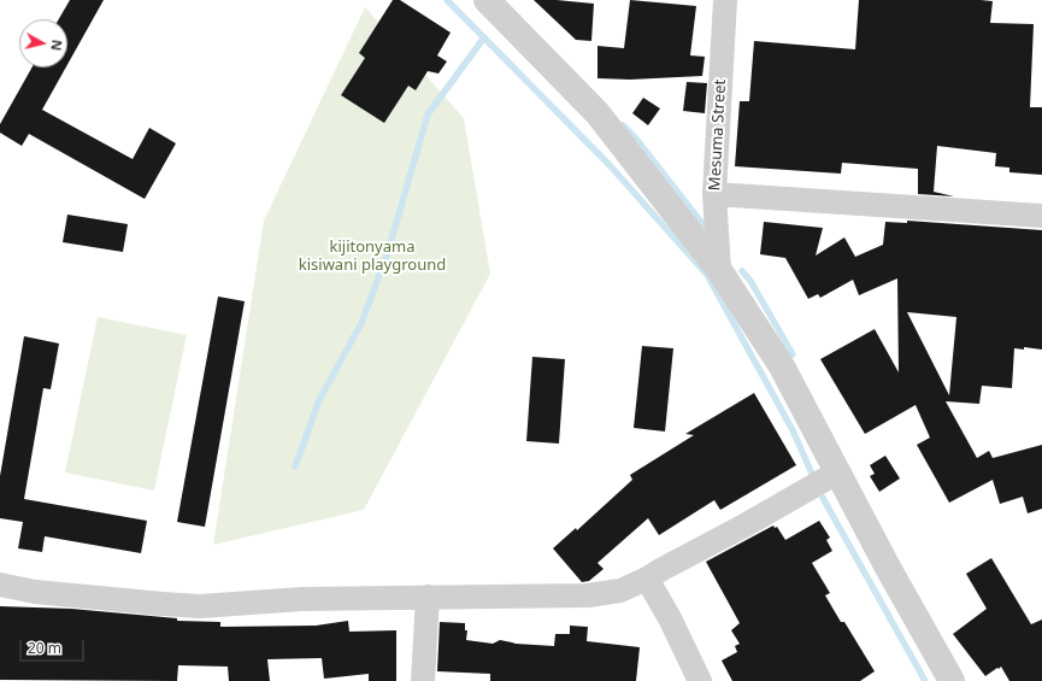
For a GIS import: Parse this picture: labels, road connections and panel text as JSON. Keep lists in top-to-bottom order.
{
  "streets": {
    "street": ["Mesuma Street"]
  },
  "parks": ["kijitonyama kisiwani playground"],
  "scale_bar": "20 m",
  "north": "right"
}
